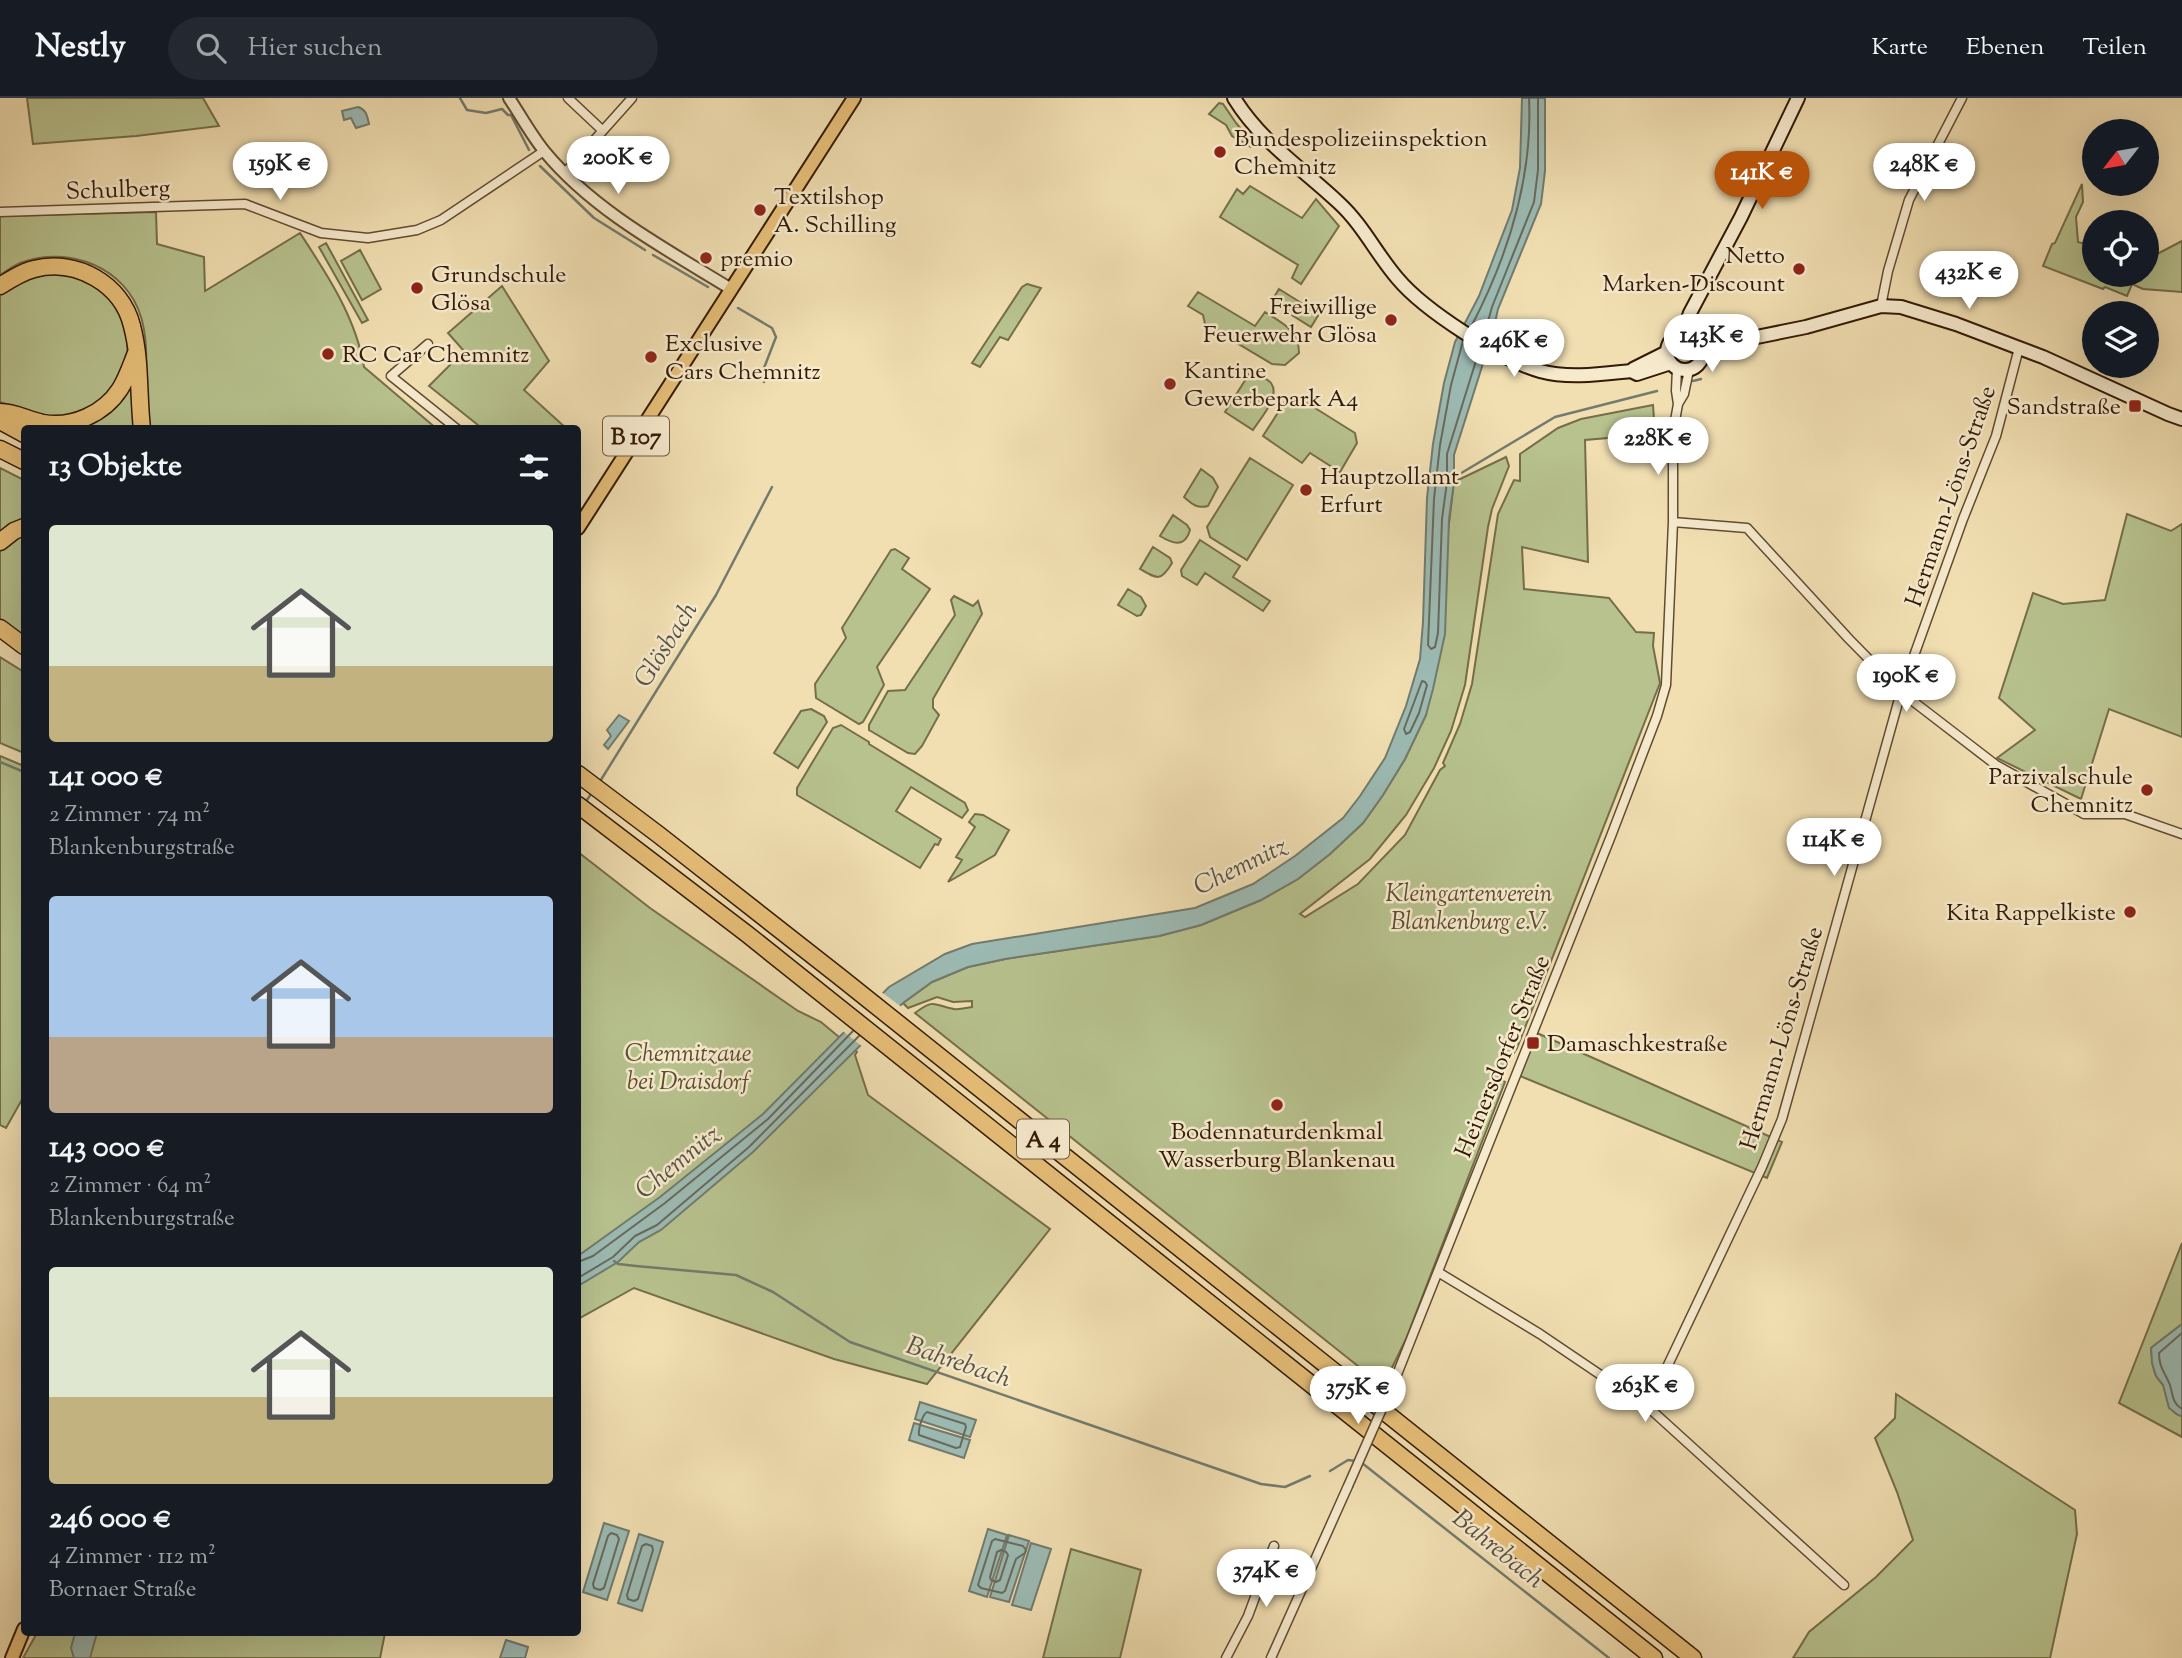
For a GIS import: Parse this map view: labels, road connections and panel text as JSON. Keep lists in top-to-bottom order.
{
  "streets": {
    "highway": ["A 4"],
    "main road": ["B 107"],
    "street": ["Schulberg", "Hermann-Löns-Straße", "Heinersdorfer Straße"]
  },
  "water": ["Glösbach", "Chemnitz", "Bahrebach"],
  "parks": ["Kleingartenverein Blankenburg e.V.", "Chemnitzaue bei Draisdorf"],
  "places": {
    "other": [
      "Bundespolizeiinspektion Chemnitz",
      "Textilshop A. Schilling",
      "premio",
      "Netto Marken-Discount",
      "Grundschule Glösa",
      "Freiwillige Feuerwehr Glösa",
      "RC Car Chemnitz",
      "Exclusive Cars Chemnitz",
      "Kantine Gewerbepark A4",
      "Hauptzollamt Erfurt",
      "Parzivalschule Chemnitz",
      "Kita Rappelkiste",
      "Bodennaturdenkmal Wasserburg Blankenau"
    ],
    "transit": ["Sandstraße", "Damaschkestraße"]
  },
  "north": "bottom left",
  "page": {
    "header": "Nestly",
    "search": "Hier suchen",
    "nav": ["Karte", "Ebenen", "Teilen"],
    "price": [
      "200K €",
      "159K €",
      "248K €",
      "141K €",
      "432K €",
      "143K €",
      "246K €",
      "228K €",
      "190K €",
      "114K €",
      "263K €",
      "375K €",
      "374K €"
    ],
    "heading": "13 Objekte",
    "list": [
      {
        "name": "141 000 €",
        "note": "2 Zimmer · 74 m² · Blankenburgstraße"
      },
      {
        "name": "143 000 €",
        "note": "2 Zimmer · 64 m² · Blankenburgstraße"
      },
      {
        "name": "246 000 €",
        "note": "4 Zimmer · 112 m² · Bornaer Straße"
      }
    ]
  }
}
